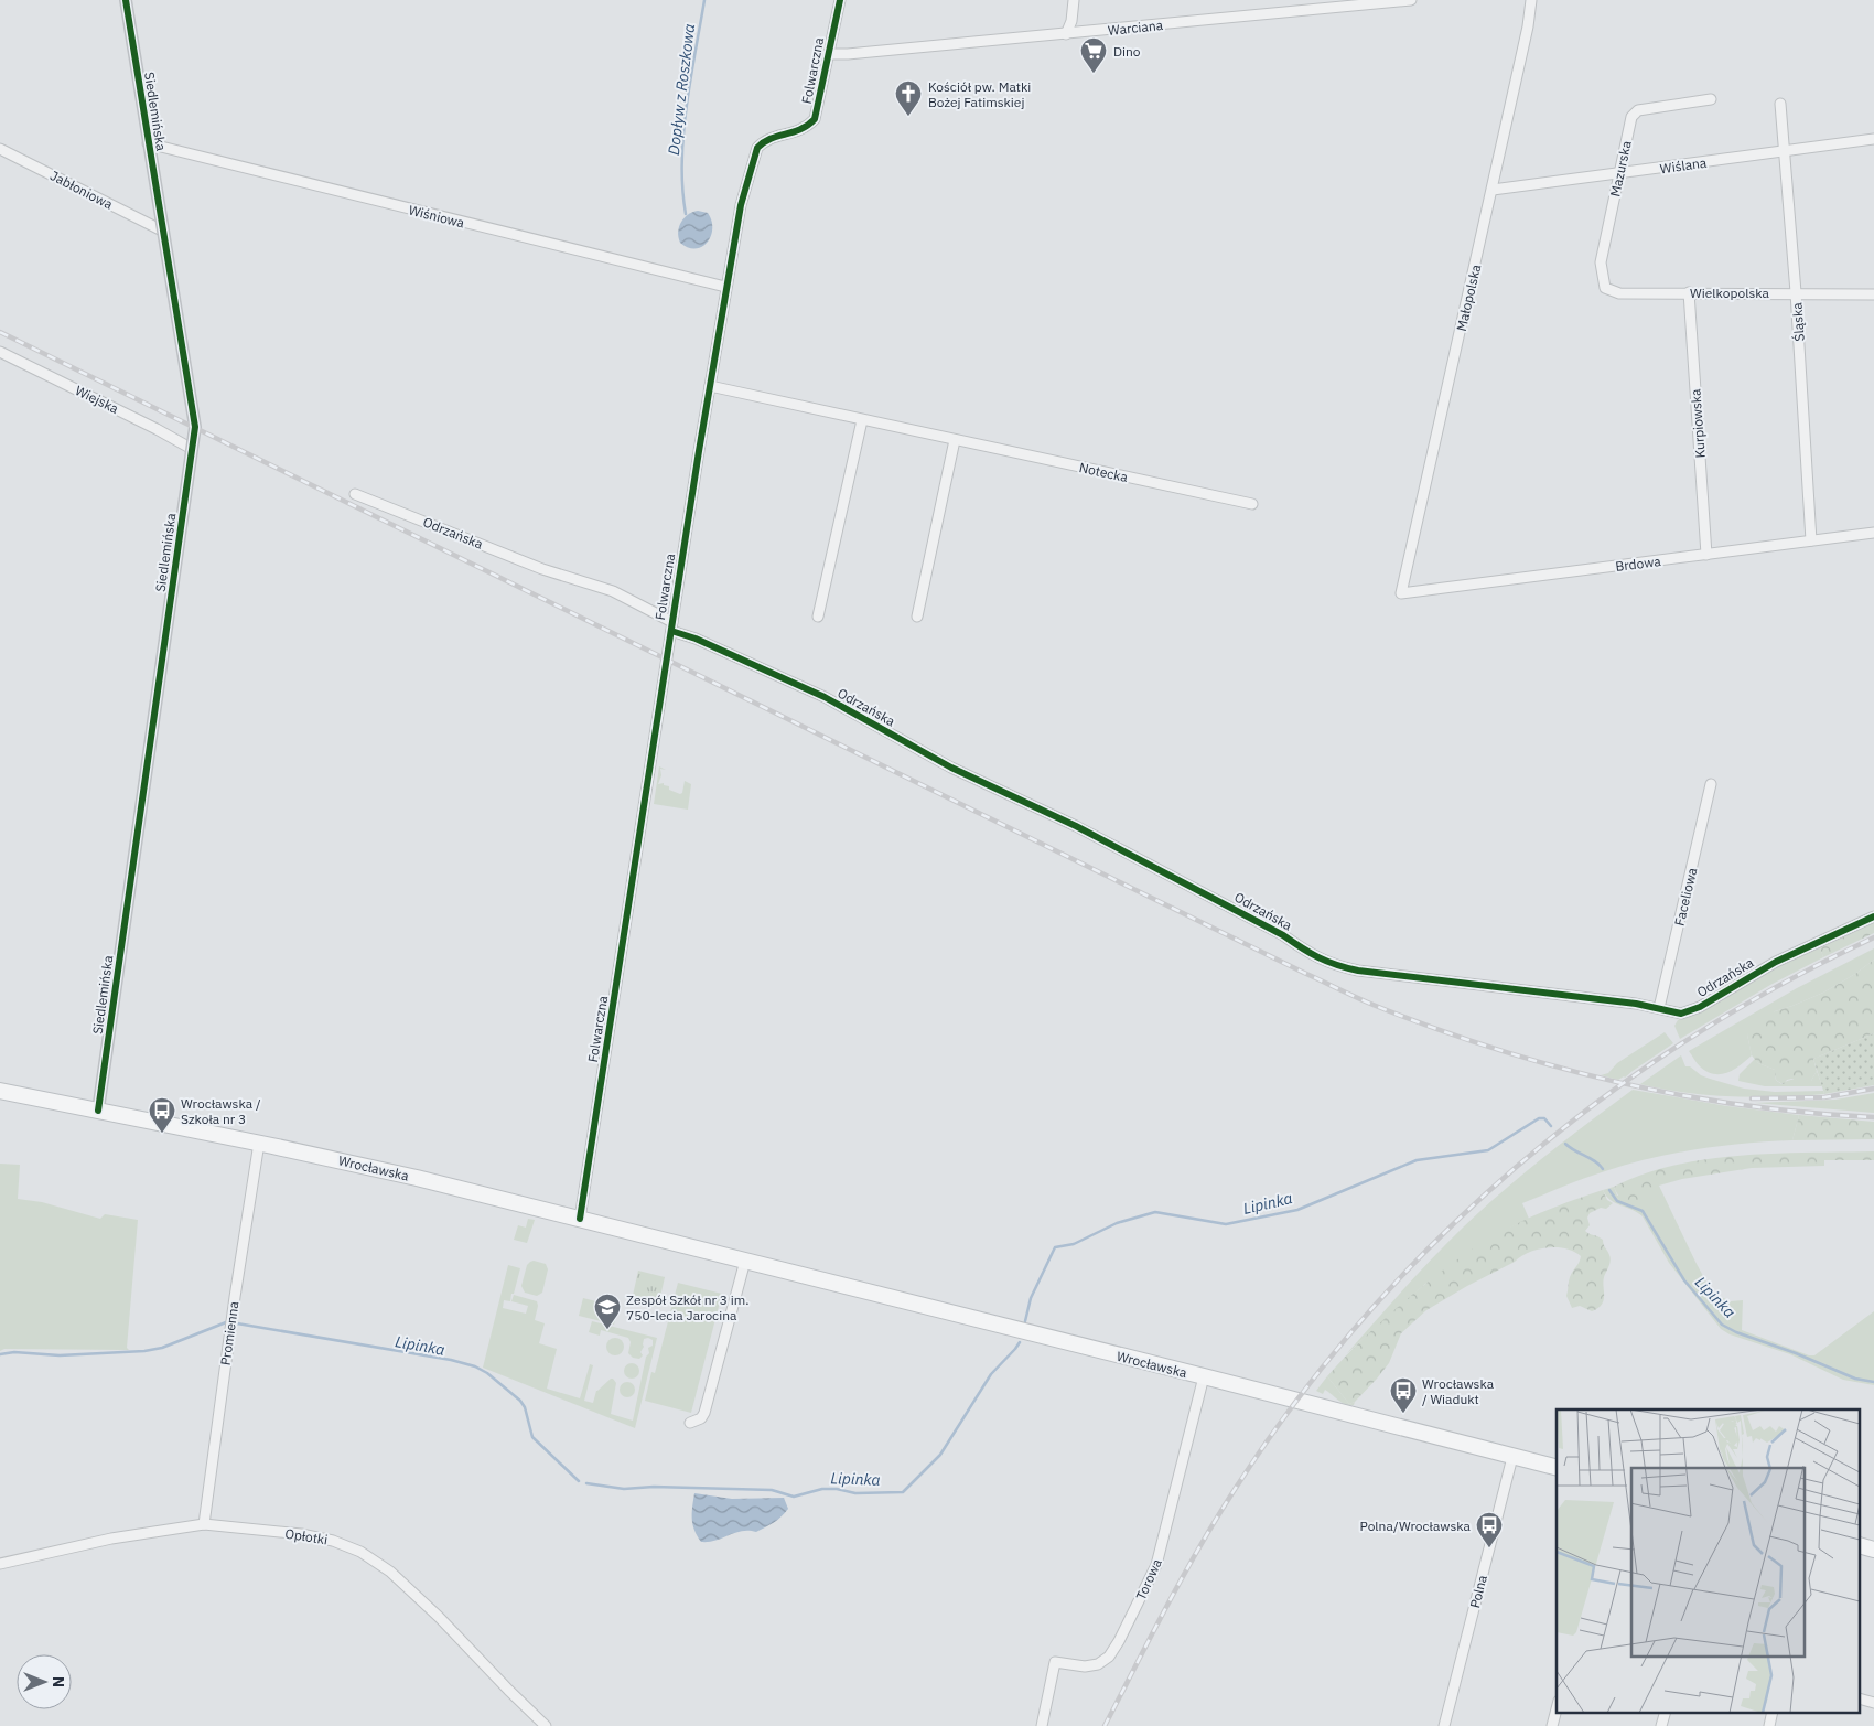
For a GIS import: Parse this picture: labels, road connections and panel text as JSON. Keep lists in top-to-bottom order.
{
  "streets": {
    "main road": ["Wrocławska"],
    "street": [
      "Warciana",
      "Folwarczna",
      "Siedlemińska",
      "Wiślana",
      "Mazurska",
      "Jabłoniowa",
      "Wiśniowa",
      "Wielkopolska",
      "Małopolska",
      "Śląska",
      "Wiejska",
      "Kurpiowska",
      "Notecka",
      "Odrzańska",
      "Brdowa",
      "Faceliowa",
      "Promienna",
      "Opłotki",
      "Torowa",
      "Polna"
    ]
  },
  "crossings": [
    ["Warciana", "Folwarczna"],
    ["Folwarczna", "Wiśniowa"],
    ["Folwarczna", "Notecka"],
    ["Folwarczna", "Odrzańska"],
    ["Folwarczna", "Wrocławska"],
    ["Siedlemińska", "Jabłoniowa"],
    ["Siedlemińska", "Wiśniowa"],
    ["Siedlemińska", "Wiejska"],
    ["Siedlemińska", "Wrocławska"],
    ["Wiślana", "Mazurska"],
    ["Wiślana", "Małopolska"],
    ["Wiślana", "Śląska"],
    ["Mazurska", "Wielkopolska"],
    ["Wielkopolska", "Śląska"],
    ["Wielkopolska", "Kurpiowska"],
    ["Małopolska", "Brdowa"],
    ["Śląska", "Brdowa"],
    ["Kurpiowska", "Brdowa"],
    ["Odrzańska", "Faceliowa"],
    ["Wrocławska", "Promienna"],
    ["Wrocławska", "Torowa"],
    ["Wrocławska", "Polna"],
    ["Promienna", "Opłotki"]
  ],
  "water": ["Dopływ z Roszkowa", "Lipinka"],
  "places": {
    "supermarket": ["Dino"],
    "church": ["Kościół pw. Matki Bożej Fatimskiej"],
    "bus stop": ["Wrocławska / Szkoła nr 3", "Wrocławska / Wiadukt", "Polna/Wrocławska"],
    "school or university": ["Zespół Szkół nr 3 im. 750-lecia Jarocina"]
  },
  "north": "right"
}
